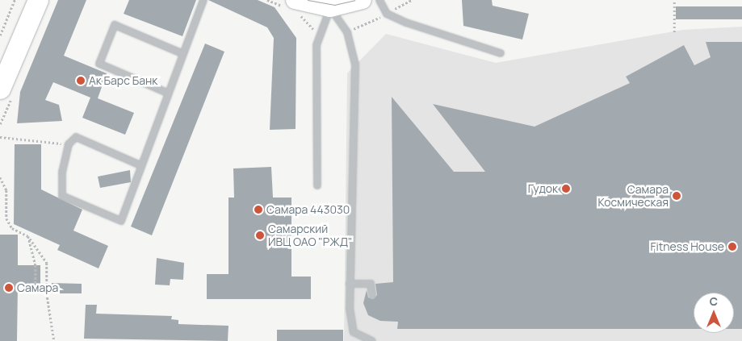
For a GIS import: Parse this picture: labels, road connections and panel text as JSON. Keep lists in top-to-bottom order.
{
  "places": [
    "Ак Барс Банк",
    "Гудок",
    "Самара Космическая",
    "Самара 443030",
    "Самарский ИВЦ ОАО \"РЖД\"",
    "Fitness House",
    "Самара"
  ],
  "north": "top"
}
